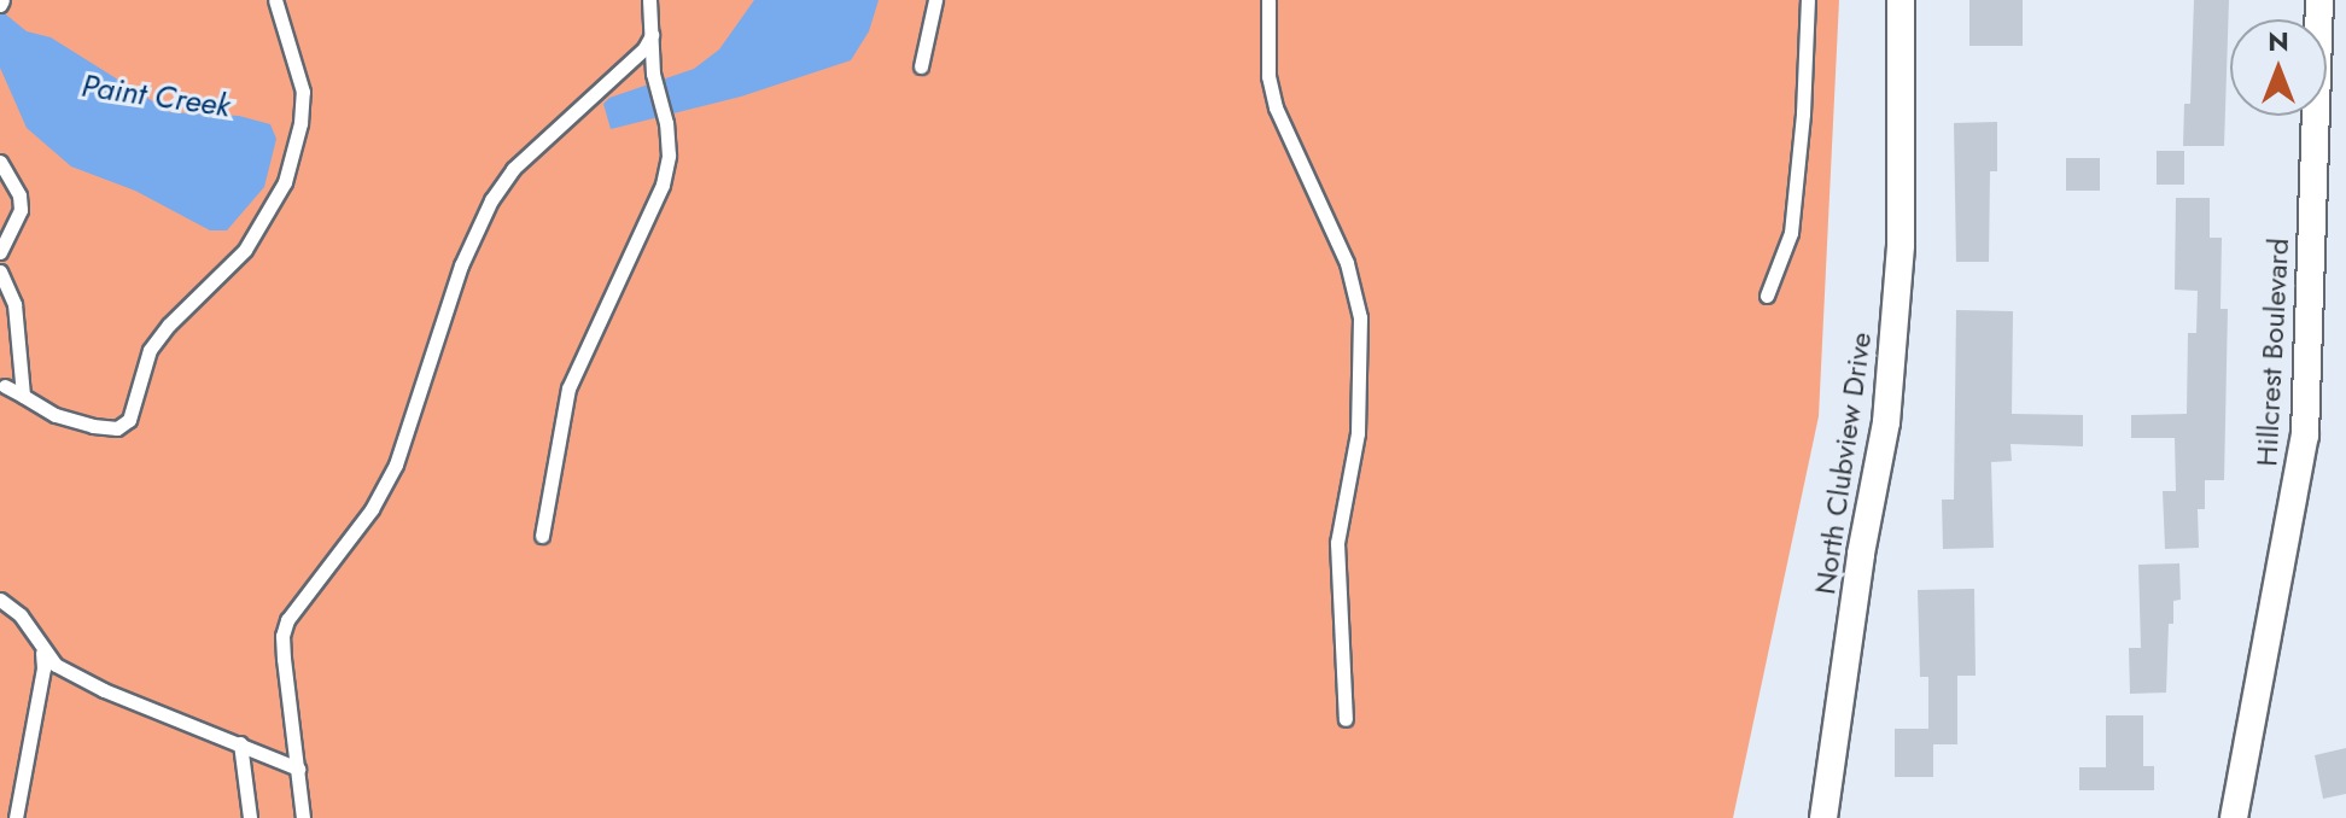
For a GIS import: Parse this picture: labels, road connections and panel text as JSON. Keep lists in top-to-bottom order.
{
  "streets": {
    "street": ["Hillcrest Boulevard", "North Clubview Drive"]
  },
  "water": ["Paint Creek"],
  "north": "top"
}
